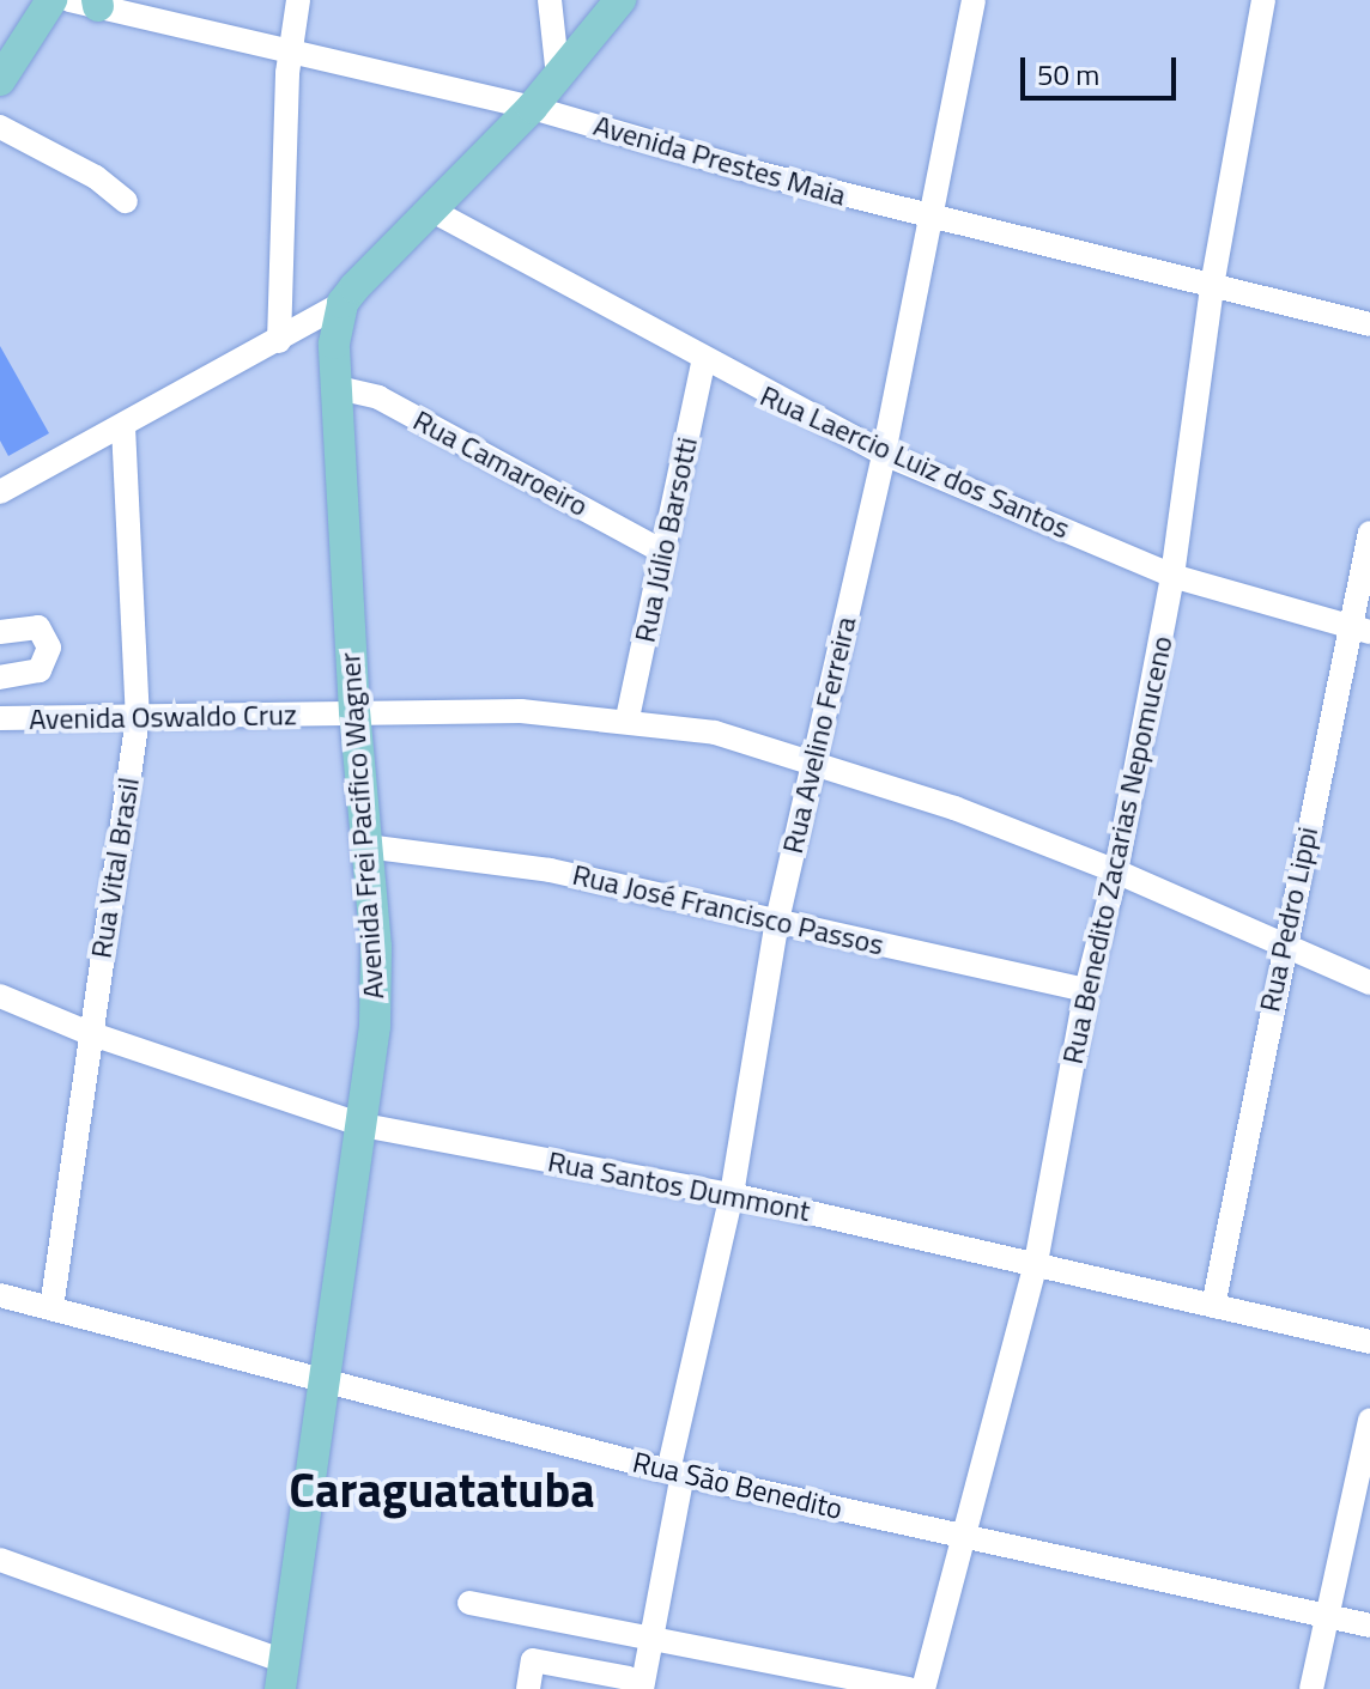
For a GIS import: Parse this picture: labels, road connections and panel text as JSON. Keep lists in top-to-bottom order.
{
  "streets": {
    "main road": ["Avenida Frei Pacifico Wagner"],
    "street": [
      "Avenida Prestes Maia",
      "Rua Laercio Luiz dos Santos",
      "Rua Camaroeiro",
      "Rua Júlio Barsotti",
      "Avenida Oswaldo Cruz",
      "Rua Avelino Ferreira",
      "Rua Benedito Zacarias Nepomuceno",
      "Rua Vital Brasil",
      "Rua José Francisco Passos",
      "Rua Pedro Lippi",
      "Rua Santos Dummont",
      "Rua São Benedito"
    ]
  },
  "crossings": [
    ["Avenida Prestes Maia", "Rua Avelino Ferreira"],
    ["Avenida Prestes Maia", "Rua Benedito Zacarias Nepomuceno"],
    ["Rua Laercio Luiz dos Santos", "Rua Júlio Barsotti"],
    ["Rua Laercio Luiz dos Santos", "Rua Avelino Ferreira"],
    ["Rua Laercio Luiz dos Santos", "Rua Benedito Zacarias Nepomuceno"],
    ["Rua Laercio Luiz dos Santos", "Rua Pedro Lippi"],
    ["Rua Camaroeiro", "Rua Júlio Barsotti"],
    ["Rua Camaroeiro", "Avenida Frei Pacifico Wagner"],
    ["Rua Júlio Barsotti", "Avenida Oswaldo Cruz"],
    ["Avenida Oswaldo Cruz", "Rua Avelino Ferreira"],
    ["Avenida Oswaldo Cruz", "Avenida Frei Pacifico Wagner"],
    ["Avenida Oswaldo Cruz", "Rua Benedito Zacarias Nepomuceno"],
    ["Avenida Oswaldo Cruz", "Rua Vital Brasil"],
    ["Avenida Oswaldo Cruz", "Rua Pedro Lippi"],
    ["Rua Avelino Ferreira", "Rua José Francisco Passos"],
    ["Rua Avelino Ferreira", "Rua Santos Dummont"],
    ["Rua Avelino Ferreira", "Rua São Benedito"],
    ["Avenida Frei Pacifico Wagner", "Rua José Francisco Passos"],
    ["Avenida Frei Pacifico Wagner", "Rua Santos Dummont"],
    ["Avenida Frei Pacifico Wagner", "Rua São Benedito"],
    ["Rua Benedito Zacarias Nepomuceno", "Rua José Francisco Passos"],
    ["Rua Benedito Zacarias Nepomuceno", "Rua Santos Dummont"],
    ["Rua Benedito Zacarias Nepomuceno", "Rua São Benedito"],
    ["Rua Vital Brasil", "Rua Santos Dummont"],
    ["Rua Vital Brasil", "Rua São Benedito"],
    ["Rua Pedro Lippi", "Rua Santos Dummont"]
  ],
  "districts": ["Caraguatatuba"],
  "scale_bar": "50 m"
}
